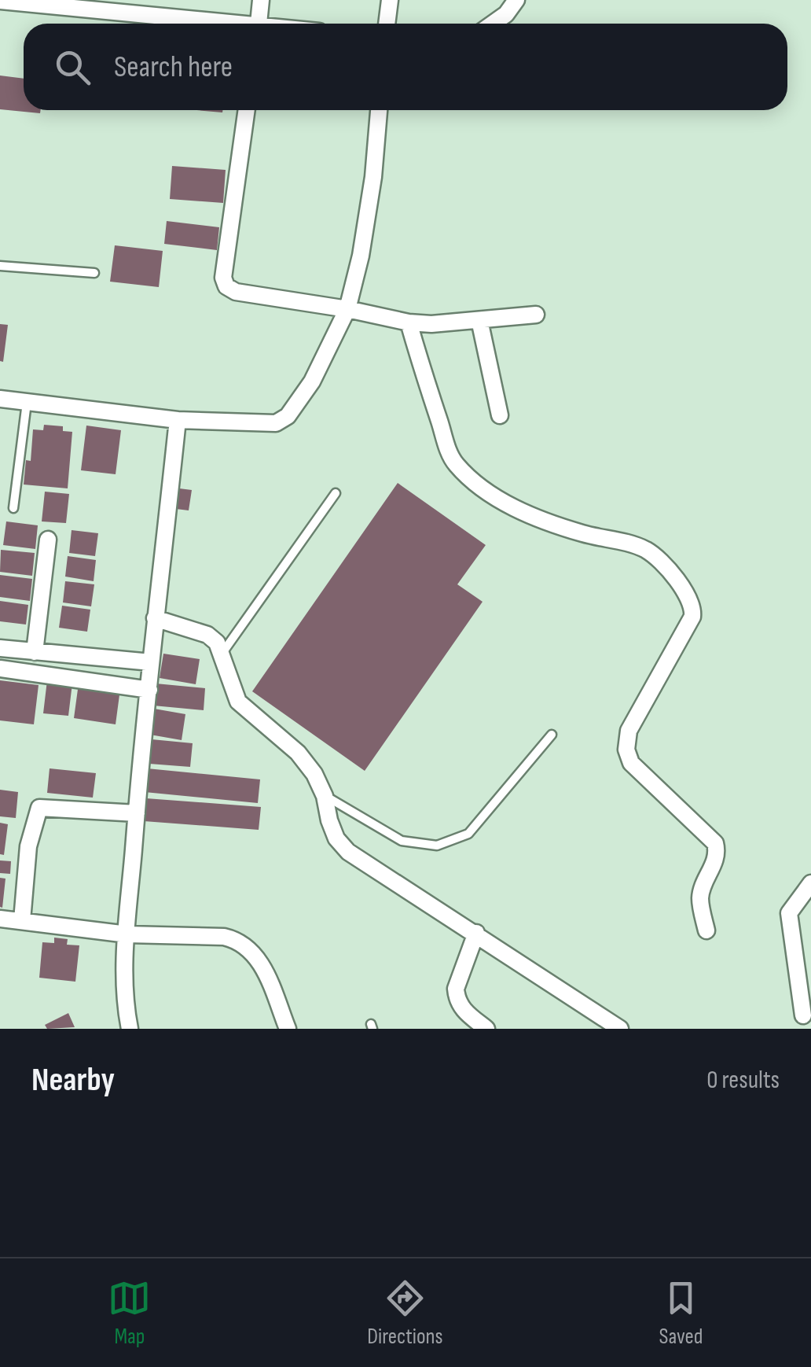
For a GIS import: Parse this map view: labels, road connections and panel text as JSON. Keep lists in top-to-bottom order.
{
  "page": {
    "search": "Search here",
    "heading": ["Nearby", "0 results"],
    "nav": ["Map", "Directions", "Saved"]
  }
}
